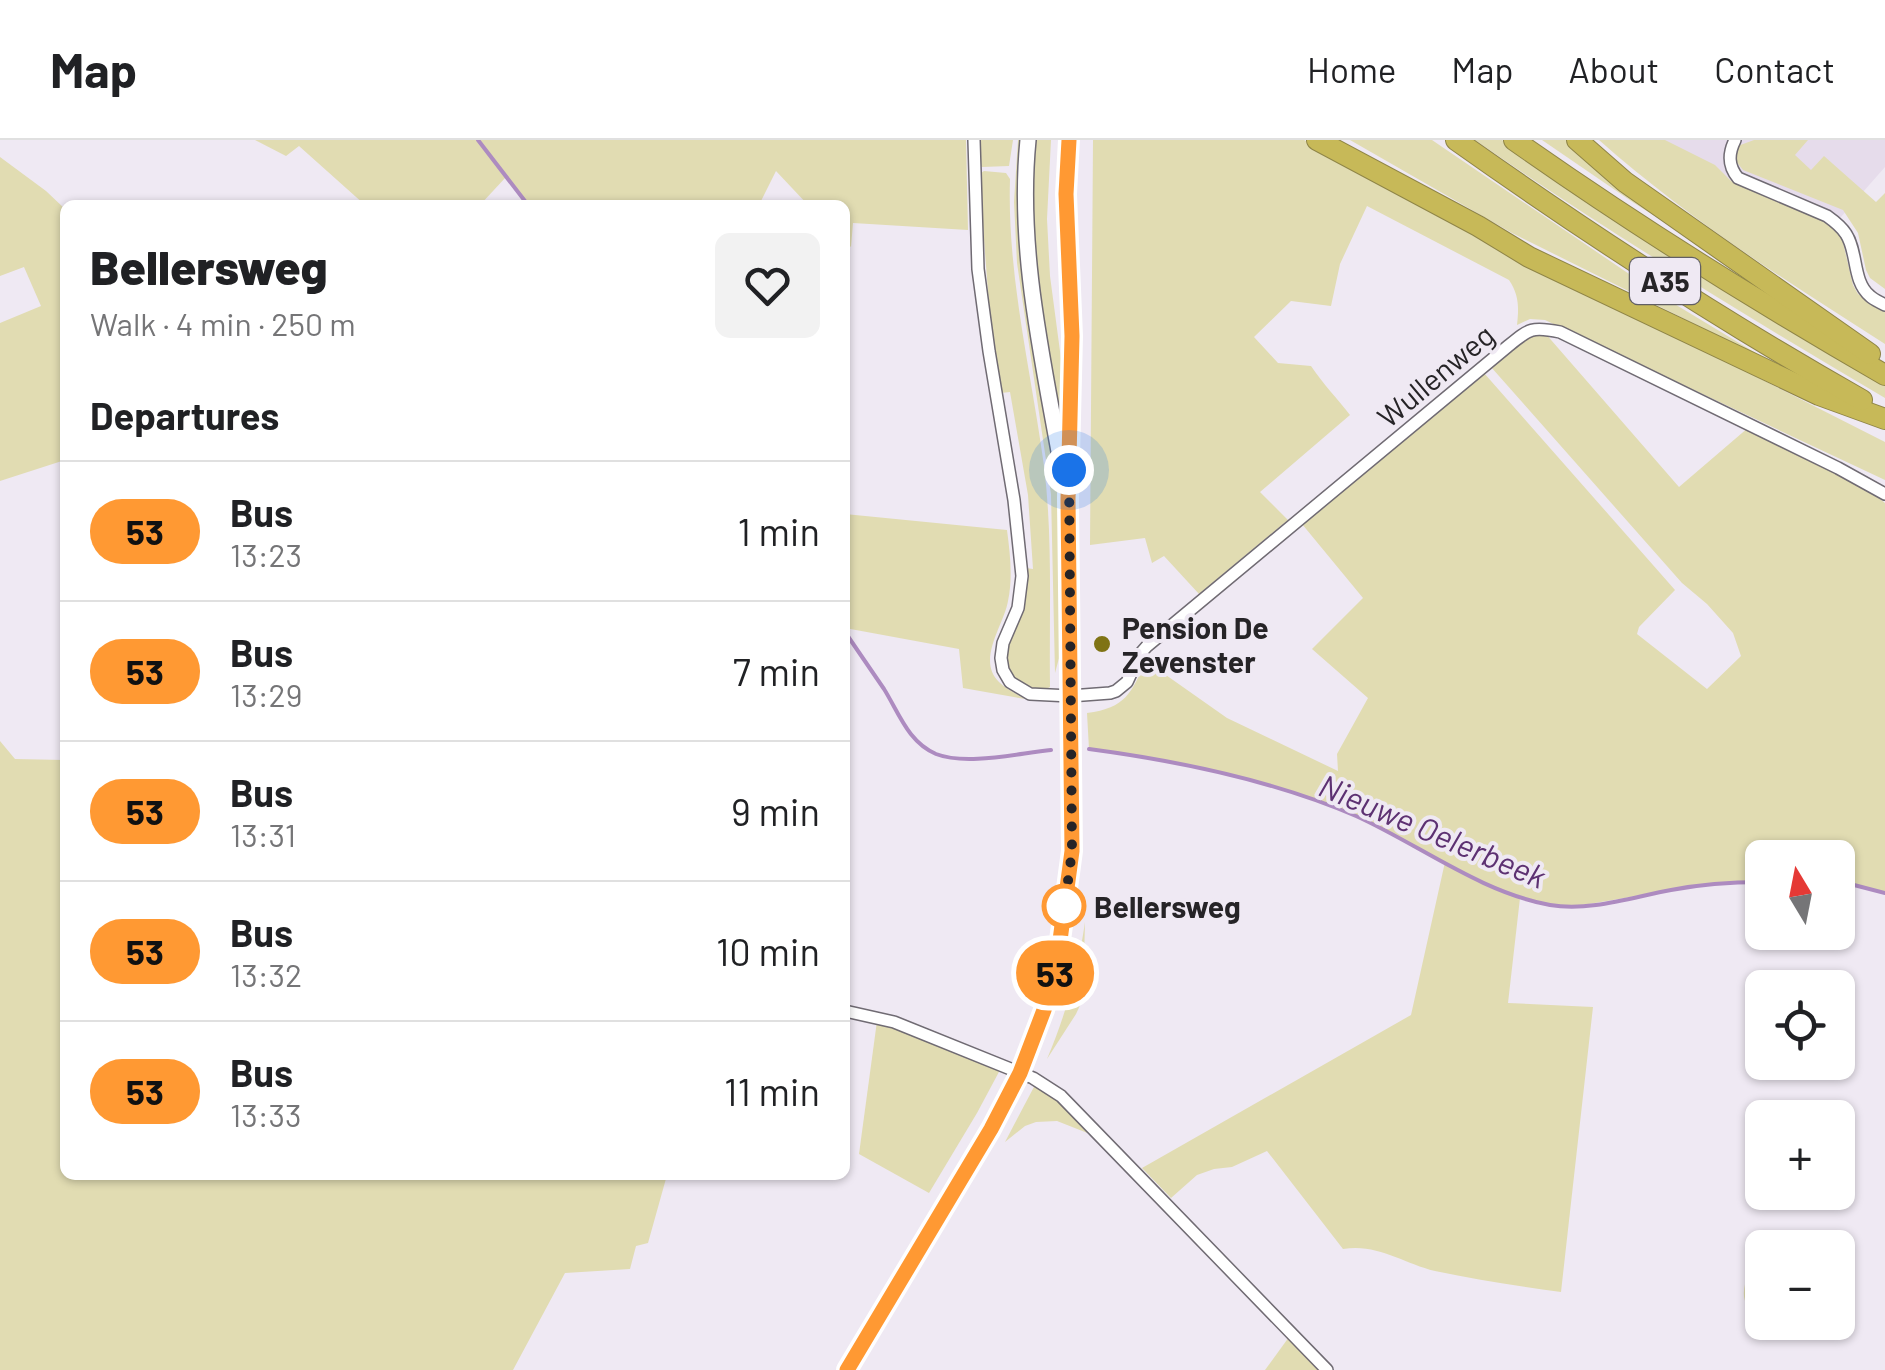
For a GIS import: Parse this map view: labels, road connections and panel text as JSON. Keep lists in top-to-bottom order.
{
  "streets": {
    "highway": ["A35"],
    "street": ["Wullenweg"]
  },
  "water": ["Nieuwe Oelerbeek"],
  "places": ["Pension De Zevenster", "Bellersweg"],
  "lines": ["bus line 53"],
  "north": "top",
  "page": {
    "header": "Map",
    "nav": [
      "Home",
      "Map",
      "About",
      "Contact"
    ],
    "on_map": "53",
    "heading": [
      ["Bellersweg", "Walk · 4 min · 250 m"],
      "Departures"
    ],
    "list": [
      {
        "mark": "53",
        "name": "Bus",
        "note": "13:23",
        "value": "1 min"
      },
      {
        "mark": "53",
        "name": "Bus",
        "note": "13:29",
        "value": "7 min"
      },
      {
        "mark": "53",
        "name": "Bus",
        "note": "13:31",
        "value": "9 min"
      },
      {
        "mark": "53",
        "name": "Bus",
        "note": "13:32",
        "value": "10 min"
      },
      {
        "mark": "53",
        "name": "Bus",
        "note": "13:33",
        "value": "11 min"
      }
    ],
    "map_buttons": ["+", "−"]
  }
}
